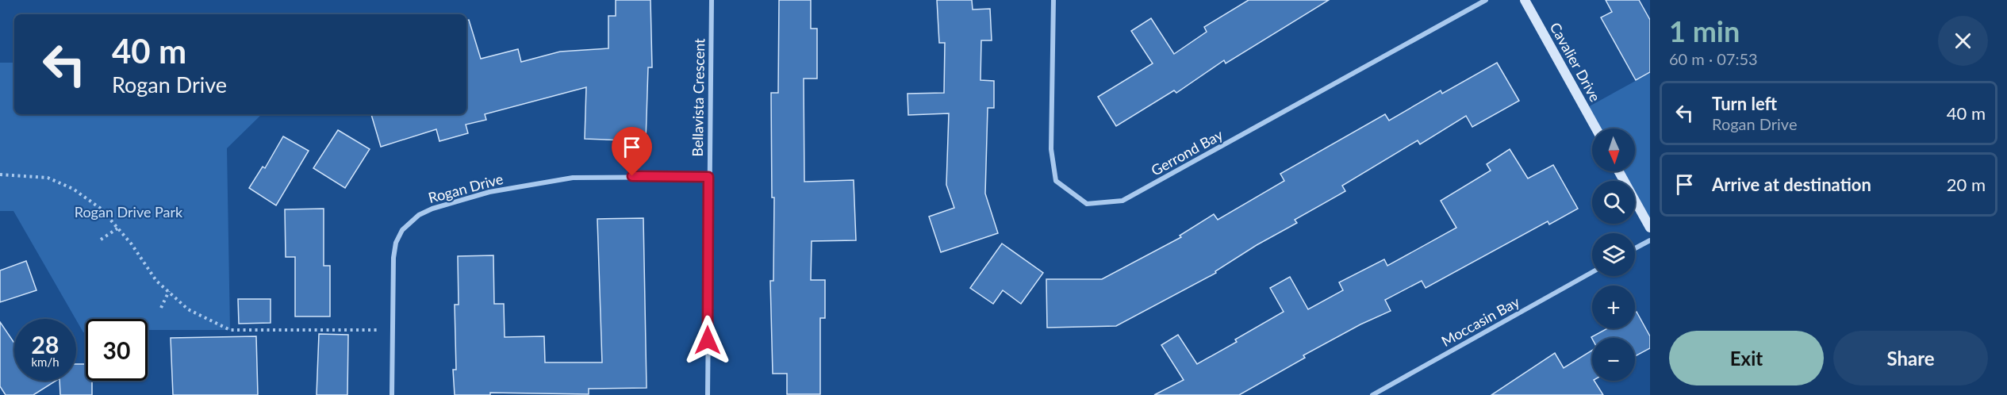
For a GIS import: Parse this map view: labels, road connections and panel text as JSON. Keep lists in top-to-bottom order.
{
  "streets": {
    "street": [
      "Cavalier Drive",
      "Bellavista Crescent",
      "Gerrond Bay",
      "Rogan Drive",
      "Moccasin Bay"
    ]
  },
  "crossings": [
    ["Bellavista Crescent", "Rogan Drive"]
  ],
  "parks": ["Rogan Drive Park"],
  "north": "bottom",
  "page": {
    "heading": ["1 min", "60 m · 07:53"],
    "turn": ["40 m", "Rogan Drive"],
    "list": [
      {
        "name": "Turn left",
        "note": "Rogan Drive",
        "value": "40 m"
      },
      {
        "name": "Arrive at destination",
        "value": "20 m"
      }
    ],
    "map_buttons": ["+", "−"],
    "speed": "28 km/h",
    "limit": "30",
    "buttons": ["Exit", "Share"]
  }
}
